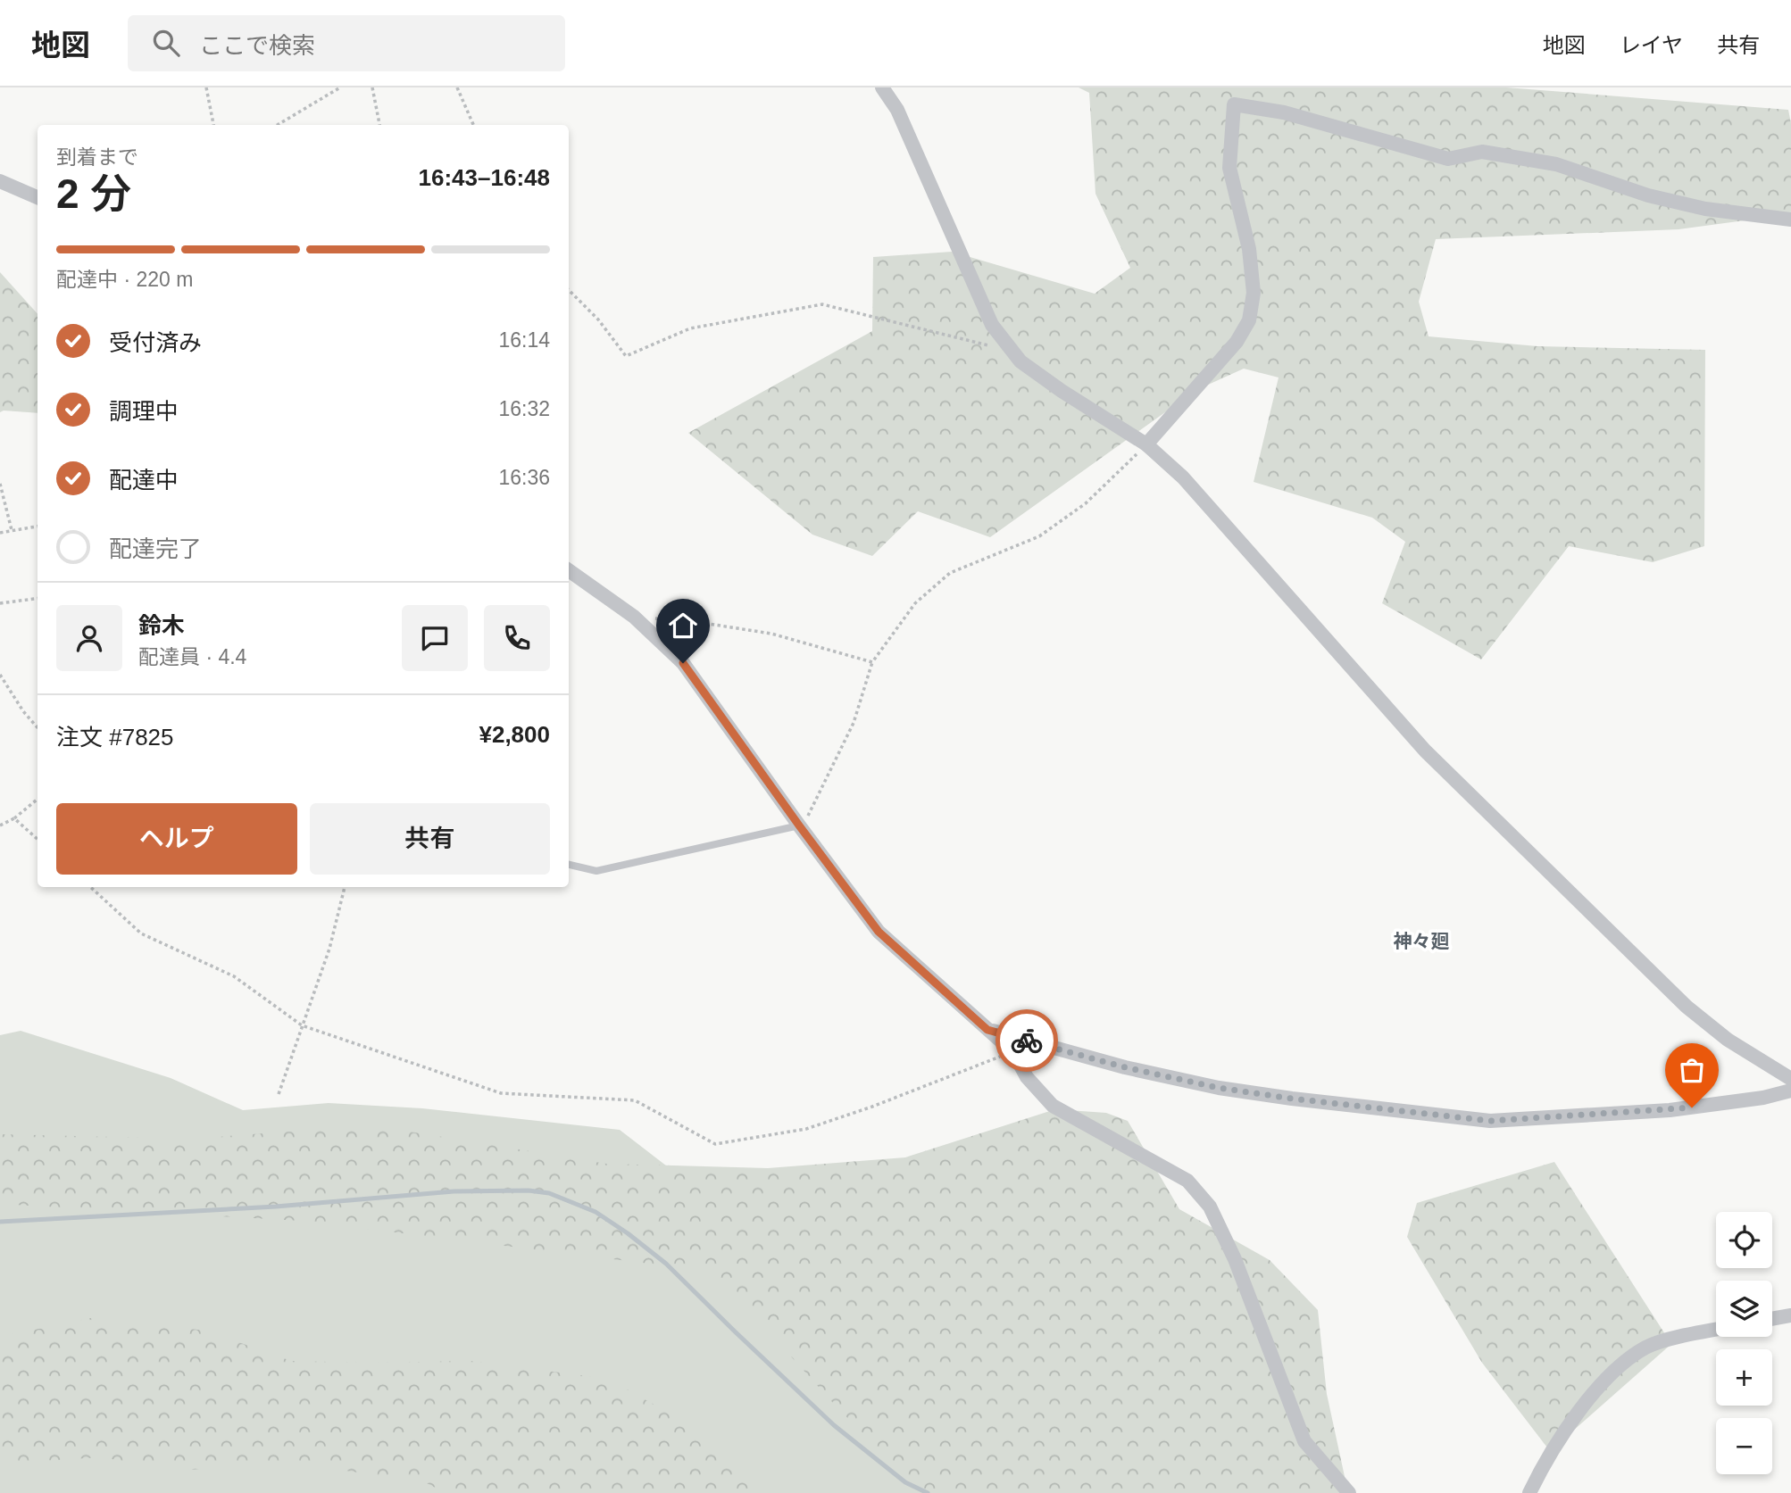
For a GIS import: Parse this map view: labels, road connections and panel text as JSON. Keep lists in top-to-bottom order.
{
  "districts": ["神々廻"],
  "page": {
    "header": "地図",
    "search": "ここで検索",
    "nav": ["地図", "レイヤ", "共有"],
    "heading": ["2 分", "到着まで", "16:43–16:48"],
    "panel": [
      "鈴木",
      "配達員 · 4.4",
      "注文 #7825",
      "¥2,800"
    ],
    "bar": "配達中 · 220 m",
    "list": [
      ["受付済み", "16:14"],
      ["調理中", "16:32"],
      ["配達中", "16:36"],
      "配達完了"
    ],
    "buttons": ["ヘルプ", "共有"],
    "map_buttons": ["+", "−"]
  }
}
